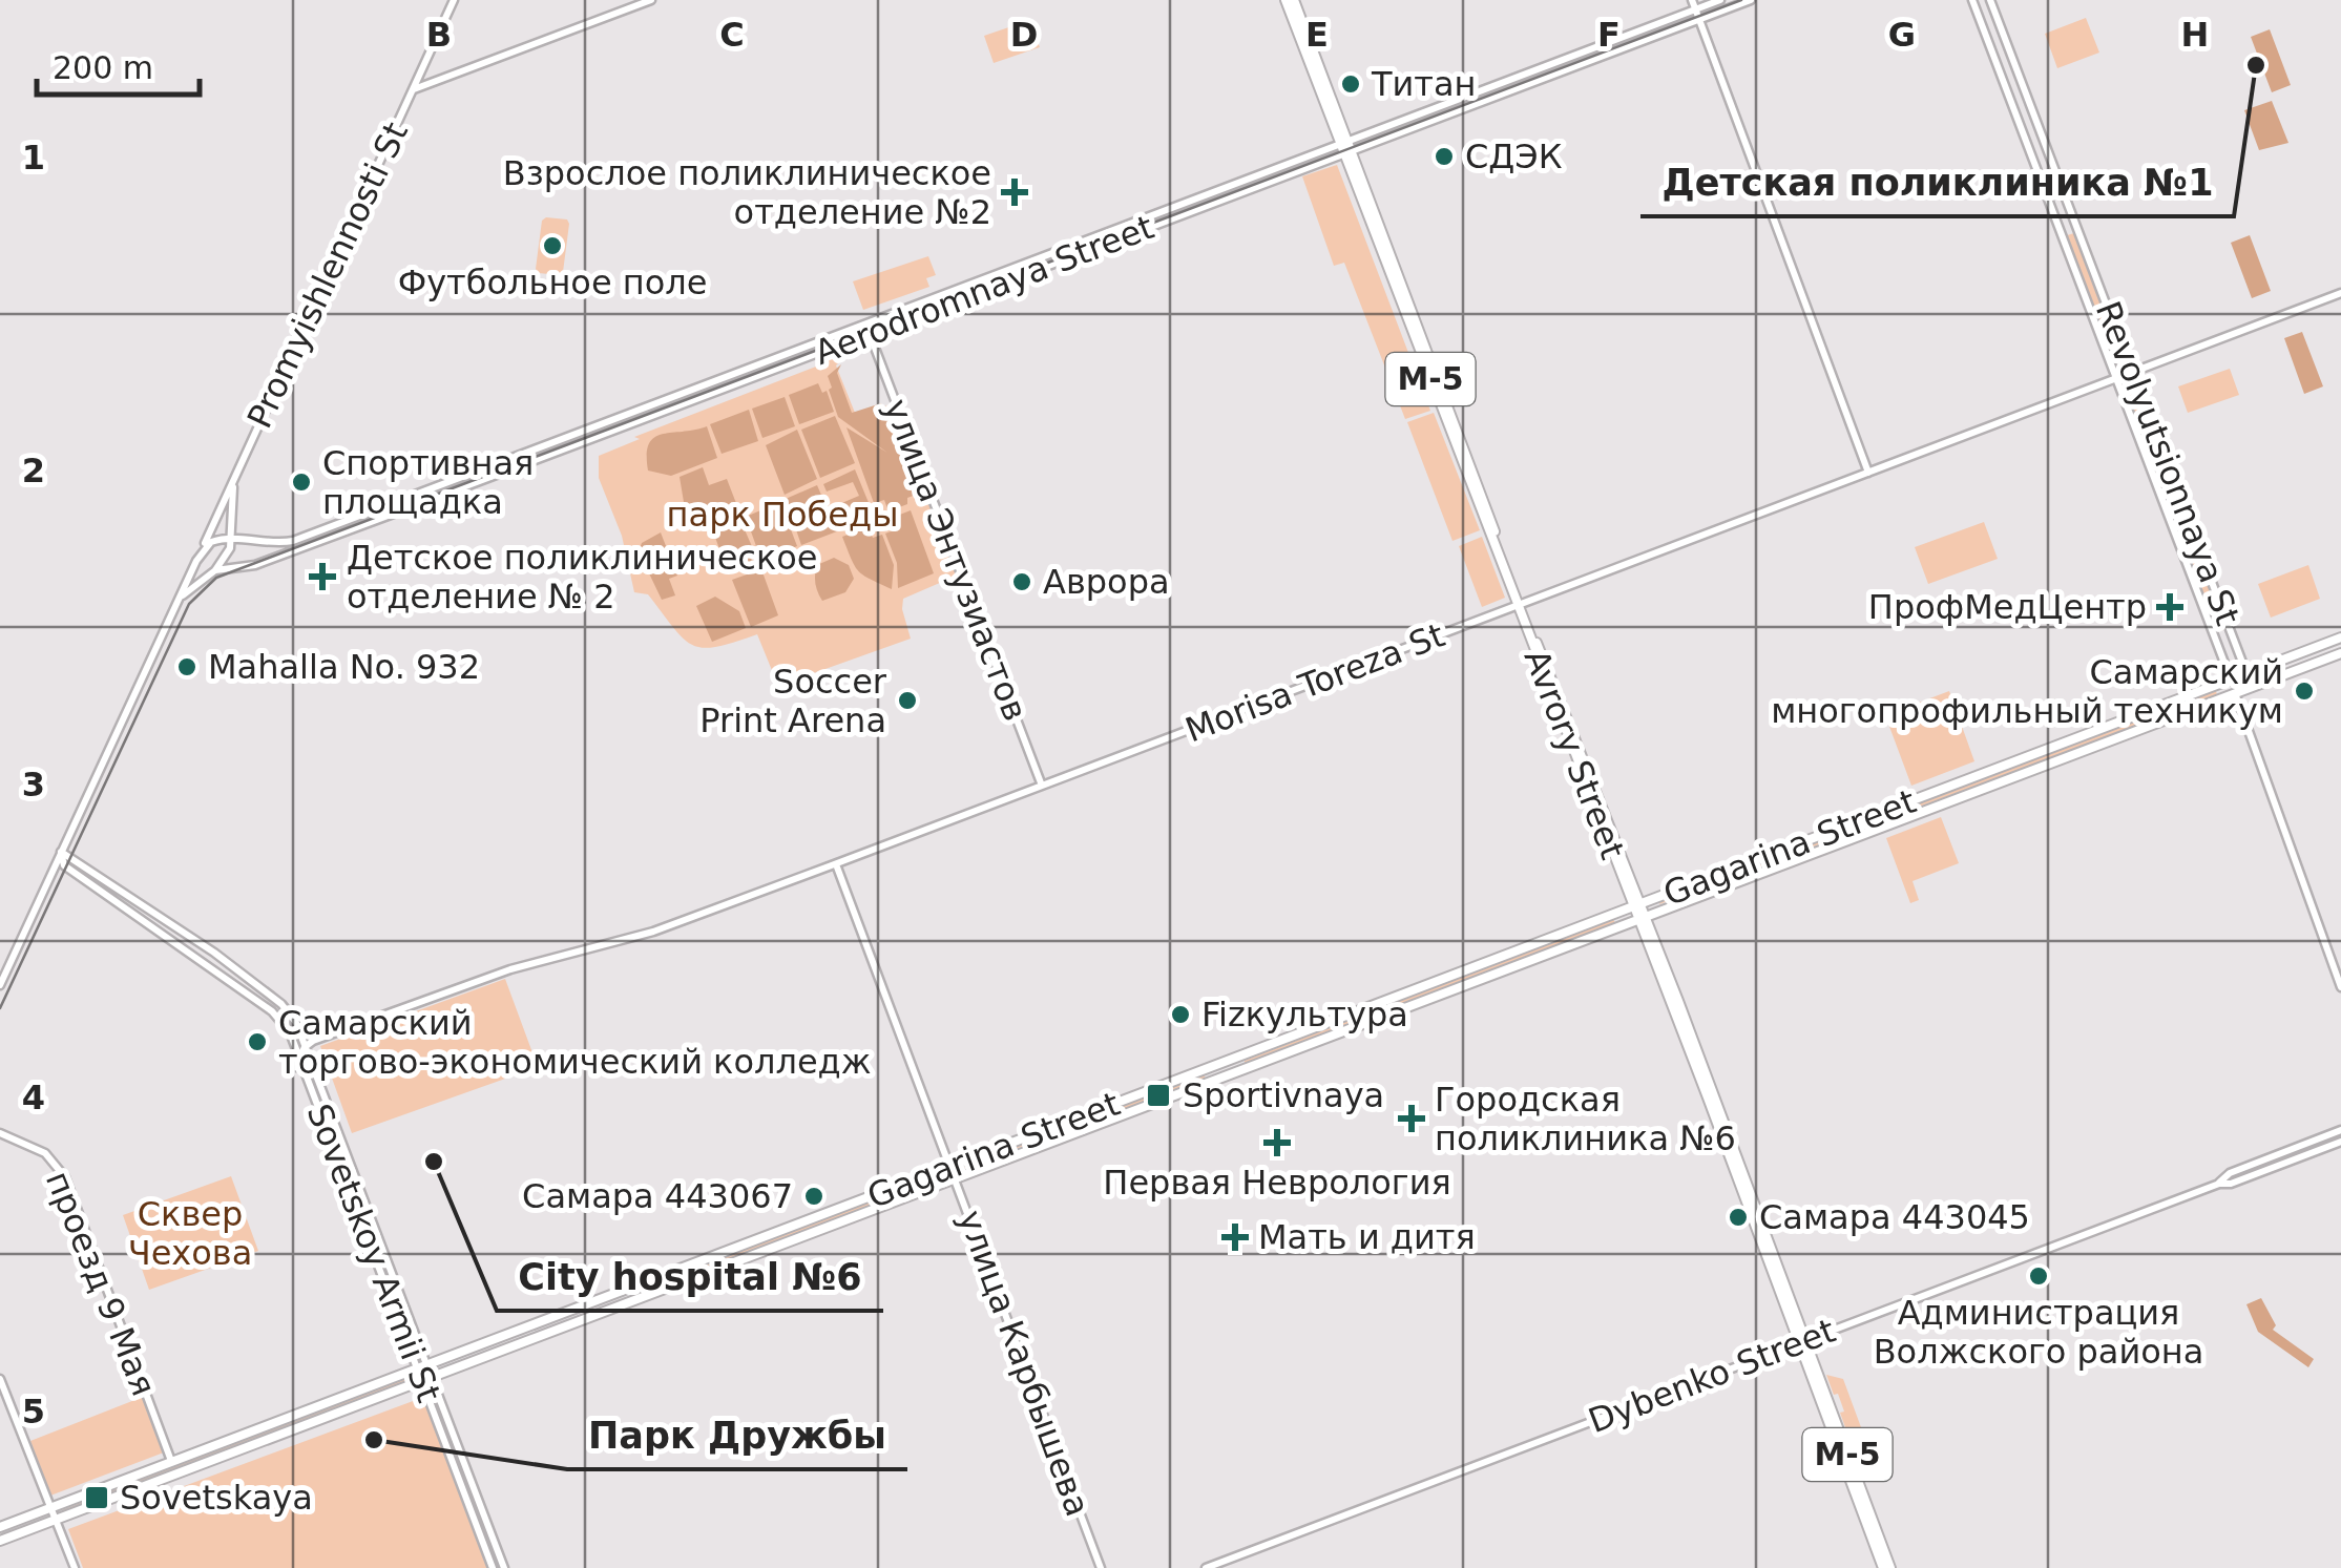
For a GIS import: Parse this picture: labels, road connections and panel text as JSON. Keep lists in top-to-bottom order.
{
  "streets": {
    "main road": [
      "Promyishlennosti St",
      "Aerodromnaya Street",
      "М-5",
      "Revolyutsionnaya St",
      "улица Энтузиастов",
      "Morisa Toreza St",
      "Avrory Street",
      "Gagarina Street",
      "Sovetskoy Armii St",
      "проезд 9 Мая",
      "улица Карбышева",
      "Dybenko Street"
    ]
  },
  "crossings": [
    ["Promyishlennosti St", "Aerodromnaya Street"],
    ["Aerodromnaya Street", "улица Энтузиастов"],
    ["Aerodromnaya Street", "Avrory Street"],
    ["Revolyutsionnaya St", "Morisa Toreza St"],
    ["Revolyutsionnaya St", "Gagarina Street"],
    ["улица Энтузиастов", "Morisa Toreza St"],
    ["Morisa Toreza St", "Avrory Street"],
    ["Morisa Toreza St", "Sovetskoy Armii St"],
    ["Morisa Toreza St", "улица Карбышева"],
    ["Avrory Street", "Gagarina Street"],
    ["Avrory Street", "Dybenko Street"],
    ["Gagarina Street", "Sovetskoy Armii St"],
    ["Gagarina Street", "проезд 9 Мая"],
    ["Gagarina Street", "улица Карбышева"]
  ],
  "parks": ["парк Победы", "Сквер Чехова"],
  "places": {
    "other": [
      "Детская поликлиника №1",
      "Титан",
      "СДЭК",
      "Футбольное поле",
      "Спортивная площадка",
      "Аврора",
      "Mahalla No. 932",
      "Самарский многопрофильный техникум",
      "Soccer Print Arena",
      "Fizкультура",
      "Самарский торгово-экономический колледж",
      "City hospital №6",
      "Самара 443067",
      "Самара 443045",
      "Администрация Волжского района",
      "Парк Дружбы"
    ],
    "health": [
      "Взрослое поликлиническое отделение №2",
      "Детское поликлиническое отделение № 2",
      "ПрофМедЦентр",
      "Городская поликлиника №6",
      "Первая Неврология",
      "Мать и дитя"
    ],
    "transit": ["Sportivnaya", "Sovetskaya"]
  },
  "scale_bar": "200 m",
  "grid": {
    "columns": [
      "B",
      "C",
      "D",
      "E",
      "F",
      "G",
      "H"
    ],
    "rows": [
      "1",
      "2",
      "3",
      "4",
      "5"
    ]
  }
}
